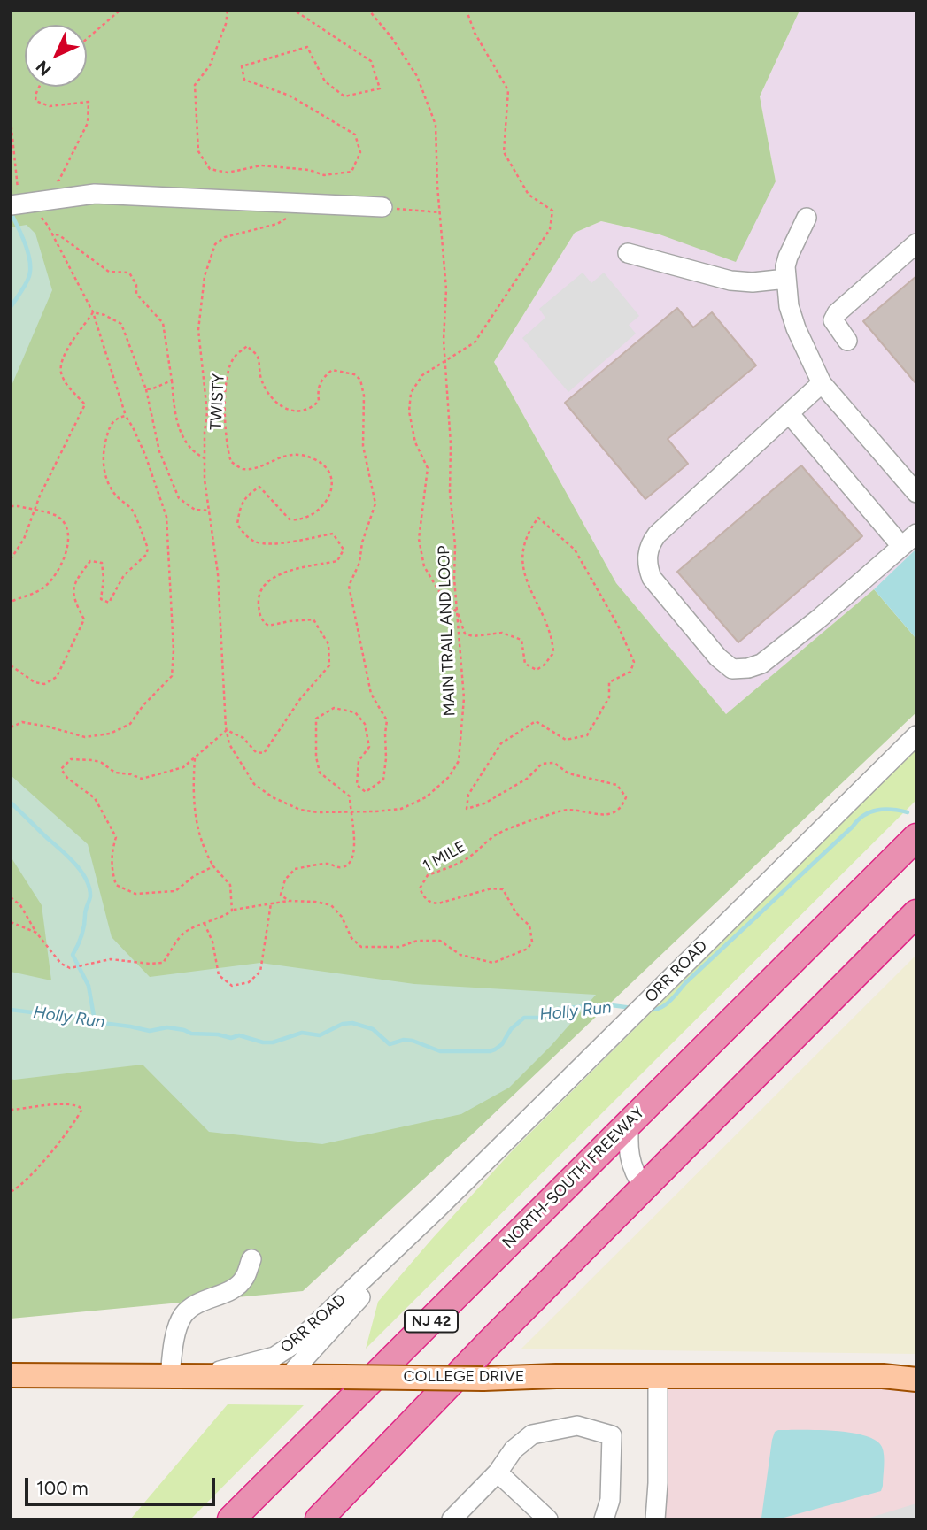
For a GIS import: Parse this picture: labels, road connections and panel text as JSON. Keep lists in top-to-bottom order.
{
  "streets": {
    "highway": ["NORTH-SOUTH FREEWAY", "NJ 42"],
    "main road": ["COLLEGE DRIVE"],
    "street": ["ORR ROAD"],
    "path": ["TWISTY", "MAIN TRAIL AND LOOP", "1 MILE"]
  },
  "crossings": [
    ["TWISTY", "MAIN TRAIL AND LOOP"],
    ["MAIN TRAIL AND LOOP", "1 MILE"],
    ["ORR ROAD", "COLLEGE DRIVE"]
  ],
  "water": ["Holly Run"],
  "scale_bar": "100 m",
  "north": "bottom left"
}
